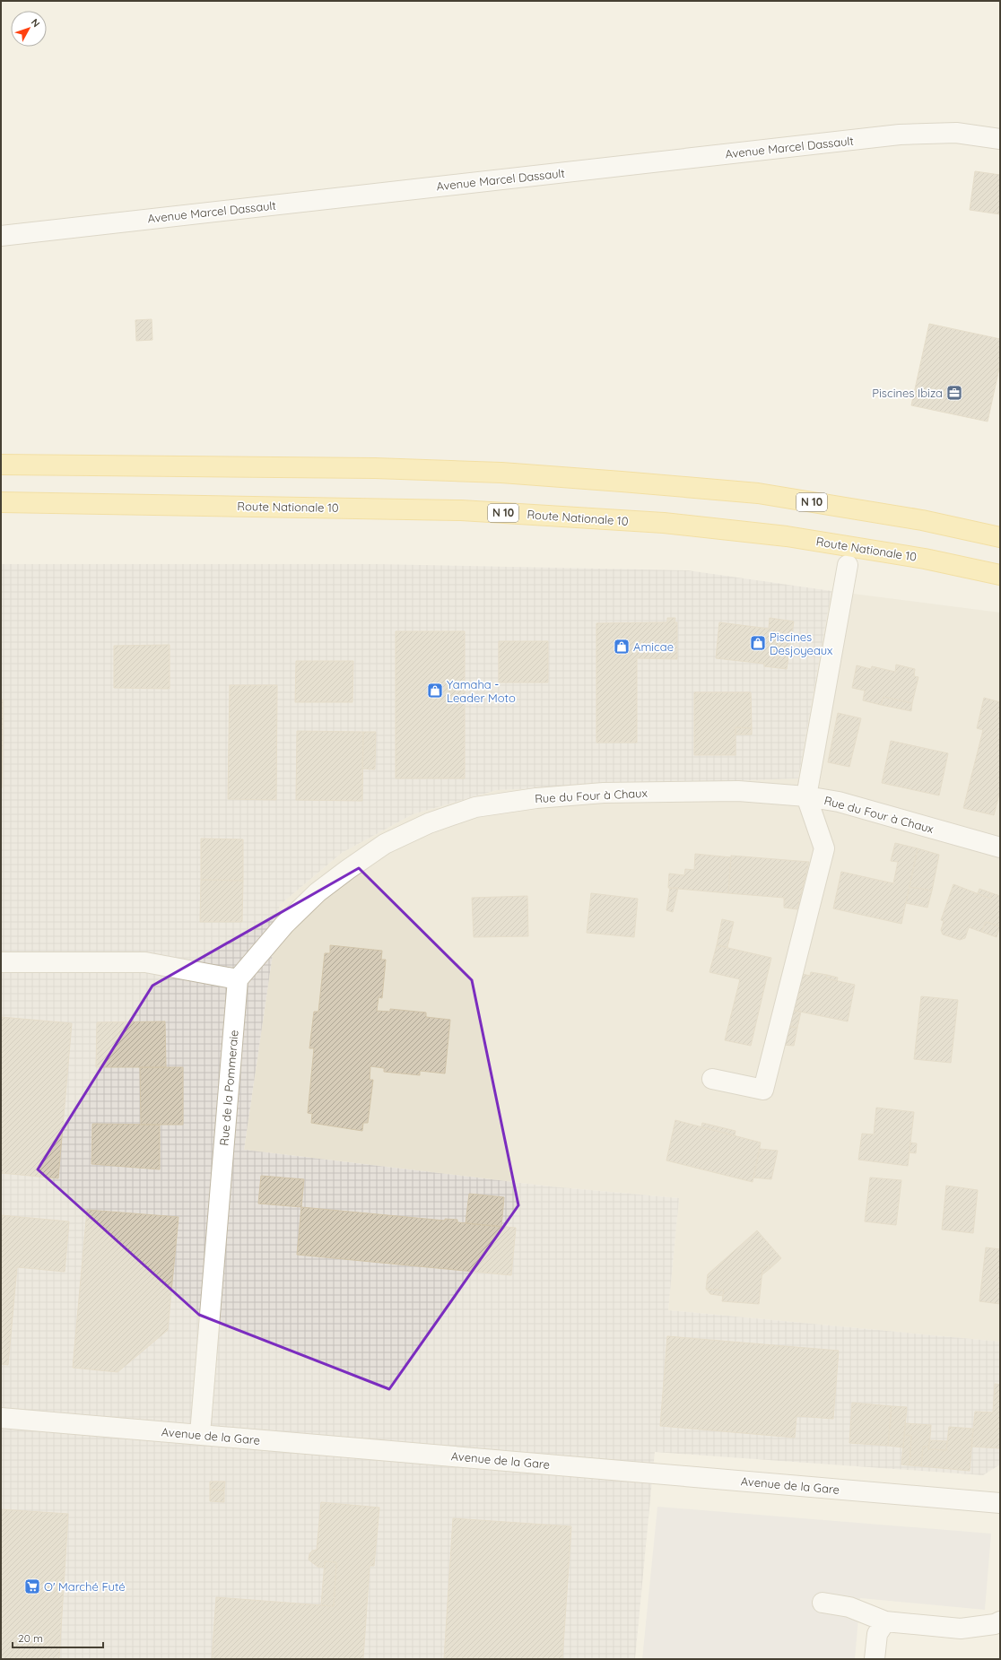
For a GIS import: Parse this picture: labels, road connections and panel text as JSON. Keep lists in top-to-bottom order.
{
  "streets": {
    "main road": ["N 10", "Route Nationale 10"],
    "street": [
      "Avenue Marcel Dassault",
      "Rue du Four à Chaux",
      "Rue de la Pommeraie",
      "Avenue de la Gare"
    ]
  },
  "crossings": [
    ["Rue du Four à Chaux", "Rue de la Pommeraie"],
    ["Rue de la Pommeraie", "Avenue de la Gare"]
  ],
  "places": {
    "office": ["Piscines Ibiza"],
    "shop": ["Piscines Desjoyeaux", "Amicae", "Yamaha - Leader Moto"],
    "supermarket": ["O' Marché Futé"]
  },
  "scale_bar": "20 m",
  "north": "top right"
}
